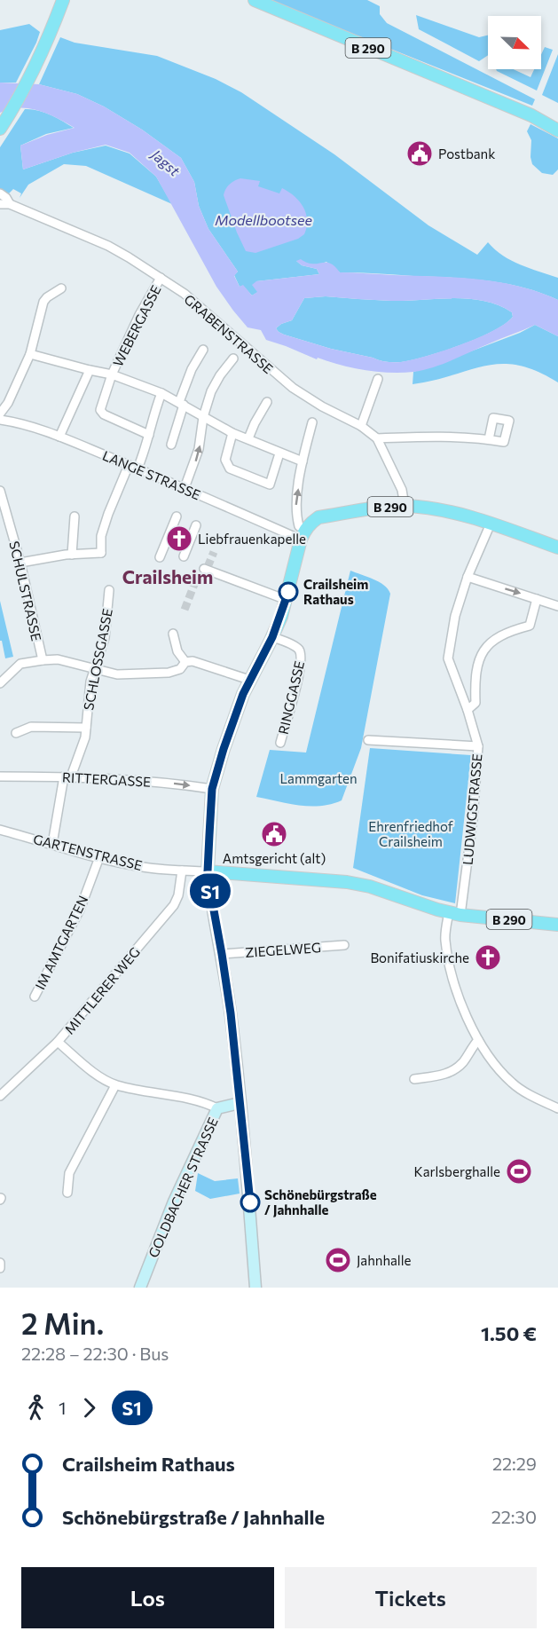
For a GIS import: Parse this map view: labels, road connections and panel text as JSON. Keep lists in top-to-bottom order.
{
  "streets": {
    "main road": ["B 290", "GOLDBACHER STRASSE"],
    "street": [
      "WEBERGASSE",
      "GRABENSTRASSE",
      "LANGE STRASSE",
      "SCHULSTRASSE",
      "SCHLOSSGASSE",
      "RINGGASSE",
      "RITTERGASSE",
      "LUDWIGSTRASSE",
      "GARTENSTRASSE",
      "IM AMTGARTEN",
      "ZIEGELWEG",
      "MITTLERER WEG"
    ]
  },
  "crossings": [
    ["B 290", "GRABENSTRASSE"],
    ["B 290", "LANGE STRASSE"],
    ["B 290", "LUDWIGSTRASSE"],
    ["B 290", "GARTENSTRASSE"],
    ["WEBERGASSE", "GRABENSTRASSE"],
    ["SCHLOSSGASSE", "RITTERGASSE"],
    ["SCHLOSSGASSE", "GARTENSTRASSE"],
    ["GARTENSTRASSE", "IM AMTGARTEN"],
    ["GARTENSTRASSE", "MITTLERER WEG"]
  ],
  "one_way": ["RITTERGASSE"],
  "districts": ["Crailsheim"],
  "water": ["Jagst", "Modellbootsee"],
  "parks": ["Lammgarten", "Ehrenfriedhof Crailsheim"],
  "places": {
    "public building": ["Postbank", "Amtsgericht (alt)"],
    "church": ["Liebfrauenkapelle", "Bonifatiuskirche"],
    "other": ["Crailsheim Rathaus", "Schönebürgstraße / Jahnhalle"],
    "sports": ["Karlsberghalle", "Jahnhalle"]
  },
  "lines": ["bus line S1"],
  "north": "bottom right",
  "page": {
    "on_map": "S1",
    "heading": ["2 Min.", "22:28 – 22:30 · Bus", "1.50 €"],
    "legs": ["1", "S1"],
    "list": [
      {
        "name": "Crailsheim Rathaus",
        "value": "22:29"
      },
      {
        "name": "Schönebürgstraße / Jahnhalle",
        "value": "22:30"
      }
    ],
    "buttons": ["Los", "Tickets"]
  }
}
